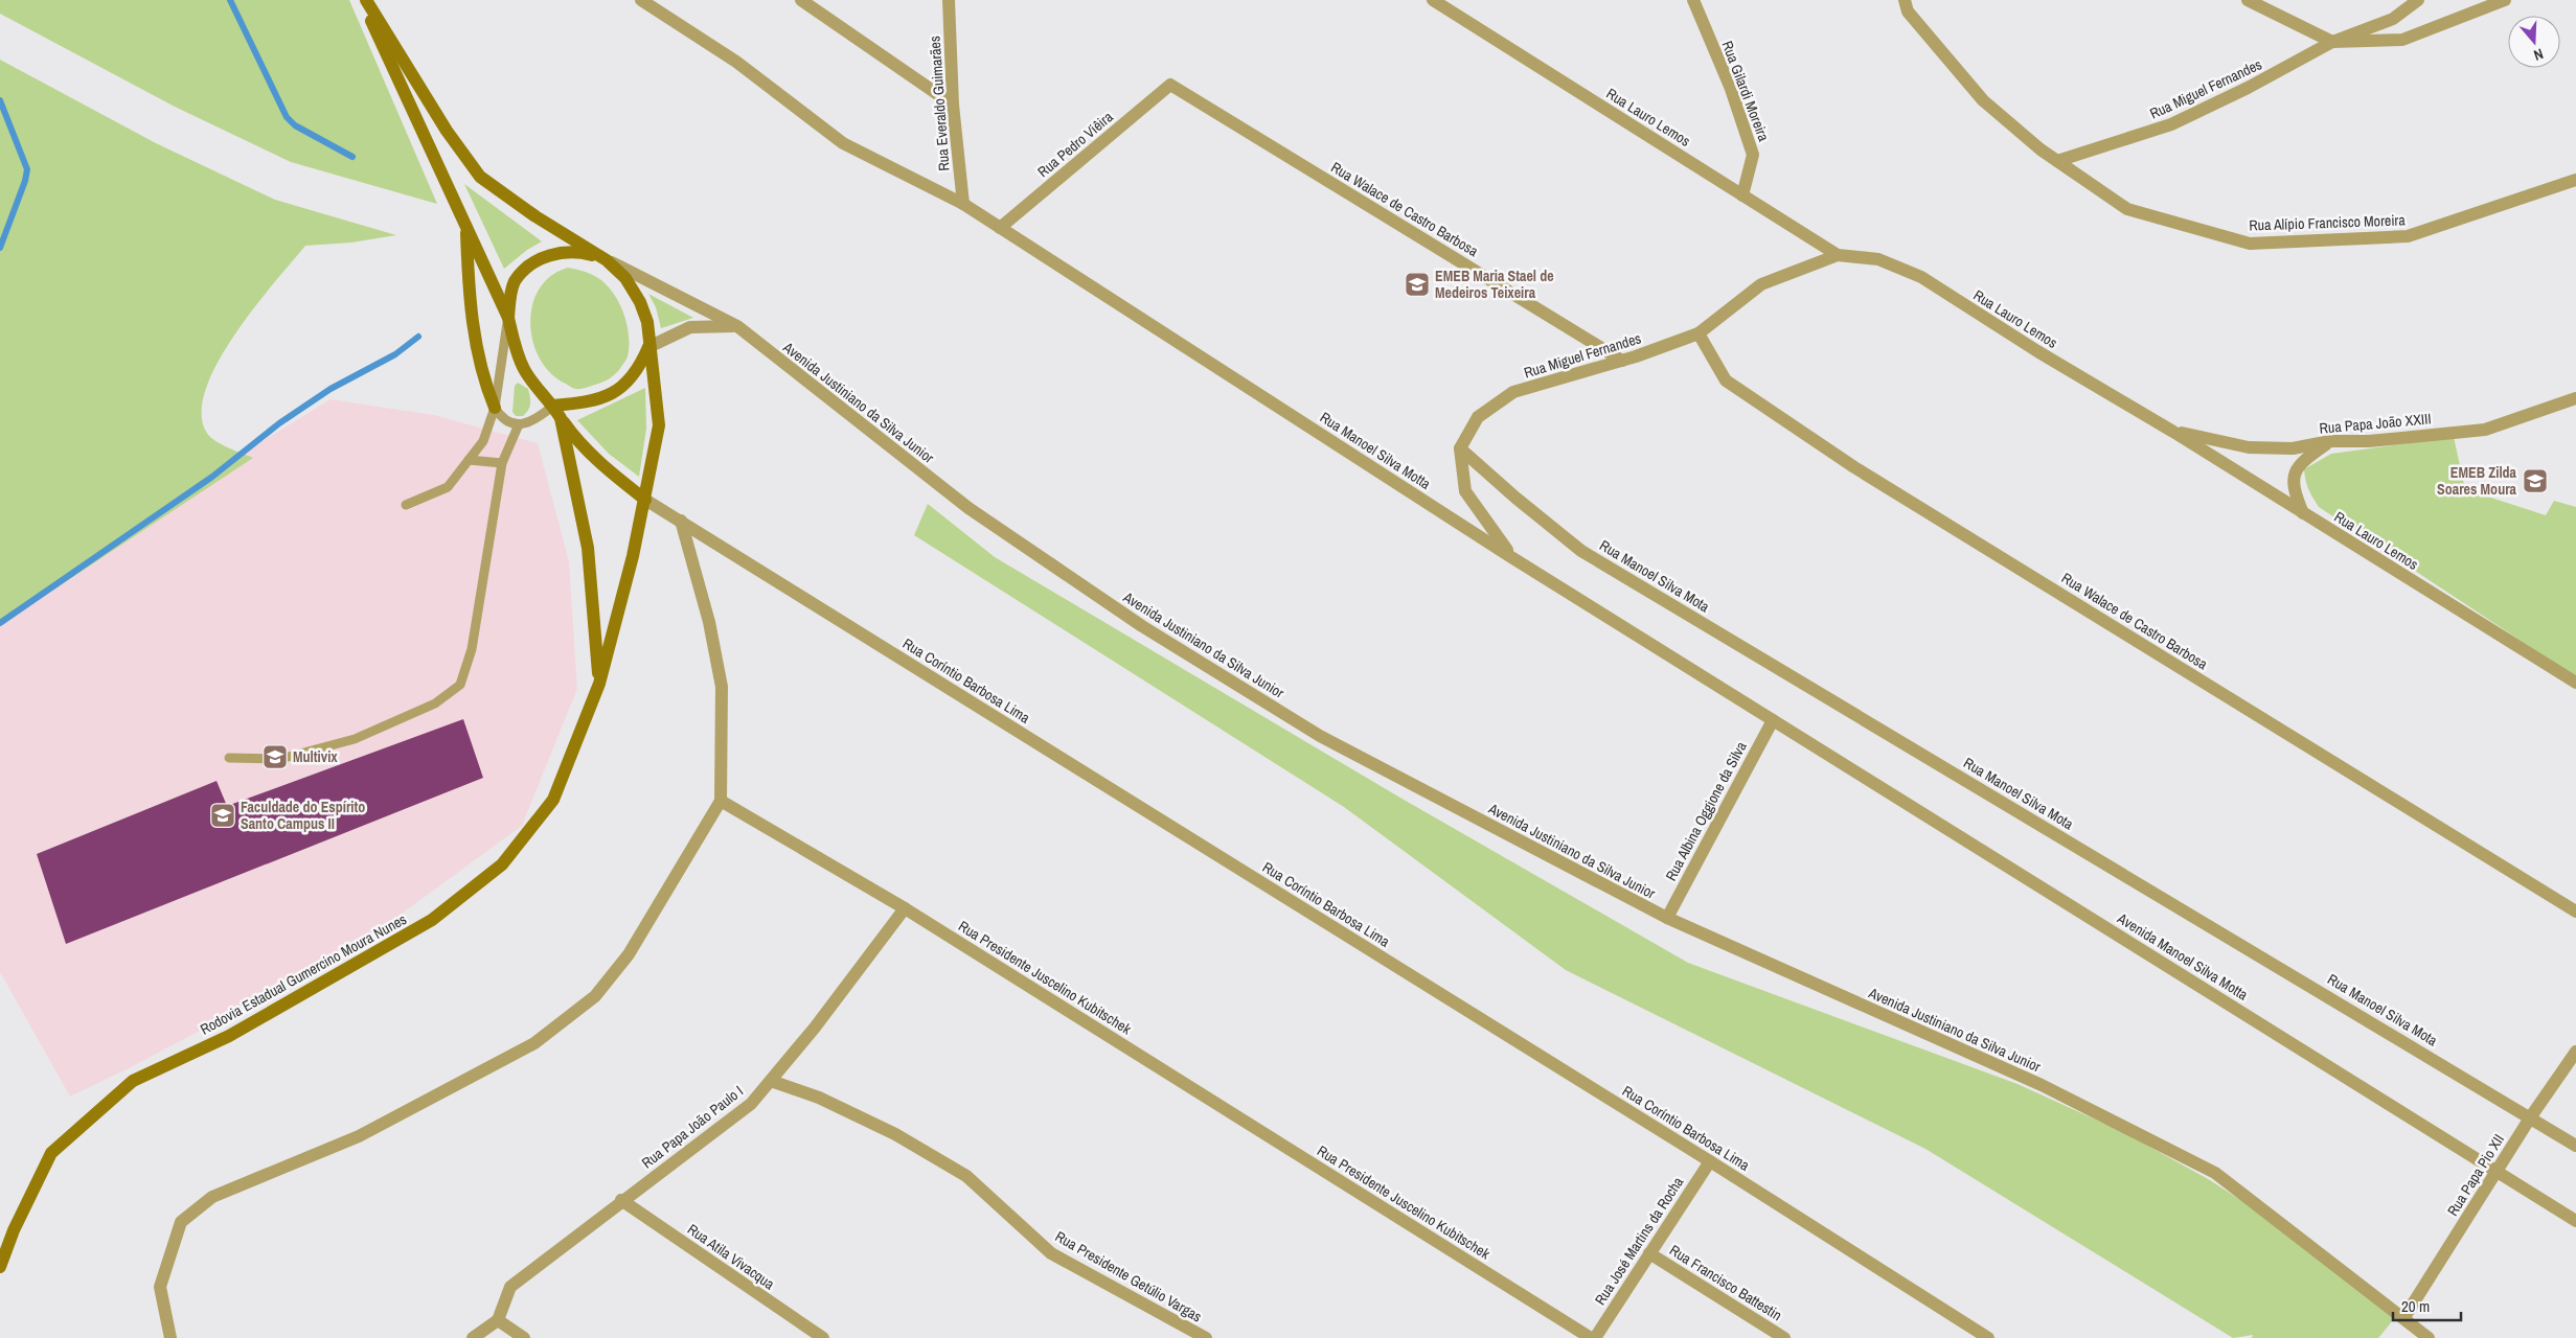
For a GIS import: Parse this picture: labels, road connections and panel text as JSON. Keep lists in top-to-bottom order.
{
  "streets": {
    "main road": ["Rodovia Estadual Gumercino Moura Nunes"],
    "street": [
      "Rua Miguel Fernandes",
      "Rua Gilardi Moreira",
      "Rua Everaldo Guimarães",
      "Rua Lauro Lemos",
      "Rua Pedro Viêira",
      "Rua Walace de Castro Barbosa",
      "Rua Alípio Francisco Moreira",
      "Avenida Justiniano da Silva Junior",
      "Rua Papa João XXIII",
      "Rua Manoel Silva Motta",
      "Rua Manoel Silva Mota",
      "Rua Coríntio Barbosa Lima",
      "Rua Albina Oggione da Silva",
      "Avenida Manoel Silva Motta",
      "Rua Presidente Juscelino Kubitschek",
      "Rua Papa João Paulo I",
      "Rua Papa Pio XII",
      "Rua José Martins da Rocha",
      "Rua Atila Vivacqua",
      "Rua Presidente Getúlio Vargas",
      "Rua Francisco Battestin"
    ]
  },
  "crossings": [
    ["Rua Miguel Fernandes", "Rua Lauro Lemos"],
    ["Rua Miguel Fernandes", "Rua Walace de Castro Barbosa"],
    ["Rua Miguel Fernandes", "Rua Alípio Francisco Moreira"],
    ["Rua Miguel Fernandes", "Rua Manoel Silva Mota"],
    ["Rua Gilardi Moreira", "Rua Lauro Lemos"],
    ["Rua Everaldo Guimarães", "Rua Manoel Silva Motta"],
    ["Rua Lauro Lemos", "Rua Papa João XXIII"],
    ["Rua Pedro Viêira", "Rua Walace de Castro Barbosa"],
    ["Rua Pedro Viêira", "Rua Manoel Silva Motta"],
    ["Avenida Justiniano da Silva Junior", "Rua Albina Oggione da Silva"],
    ["Avenida Justiniano da Silva Junior", "Rodovia Estadual Gumercino Moura Nunes"],
    ["Avenida Justiniano da Silva Junior", "Rua Papa Pio XII"],
    ["Rua Manoel Silva Motta", "Rua Albina Oggione da Silva"],
    ["Rua Manoel Silva Motta", "Avenida Manoel Silva Motta"],
    ["Rua Manoel Silva Mota", "Rua Papa Pio XII"],
    ["Rua Coríntio Barbosa Lima", "Rodovia Estadual Gumercino Moura Nunes"],
    ["Rua Coríntio Barbosa Lima", "Rua José Martins da Rocha"],
    ["Rua Albina Oggione da Silva", "Avenida Manoel Silva Motta"],
    ["Avenida Manoel Silva Motta", "Rua Papa Pio XII"],
    ["Rua Presidente Juscelino Kubitschek", "Rua Papa João Paulo I"],
    ["Rua Papa João Paulo I", "Rua Atila Vivacqua"],
    ["Rua Papa João Paulo I", "Rua Presidente Getúlio Vargas"],
    ["Rua José Martins da Rocha", "Rua Francisco Battestin"]
  ],
  "places": {
    "school or university": [
      "EMEB Maria Stael de Medeiros Teixeira",
      "EMEB Zilda Soares Moura",
      "Multivix",
      "Faculdade do Espírito Santo Campus II"
    ]
  },
  "scale_bar": "20 m",
  "north": "bottom"
}
